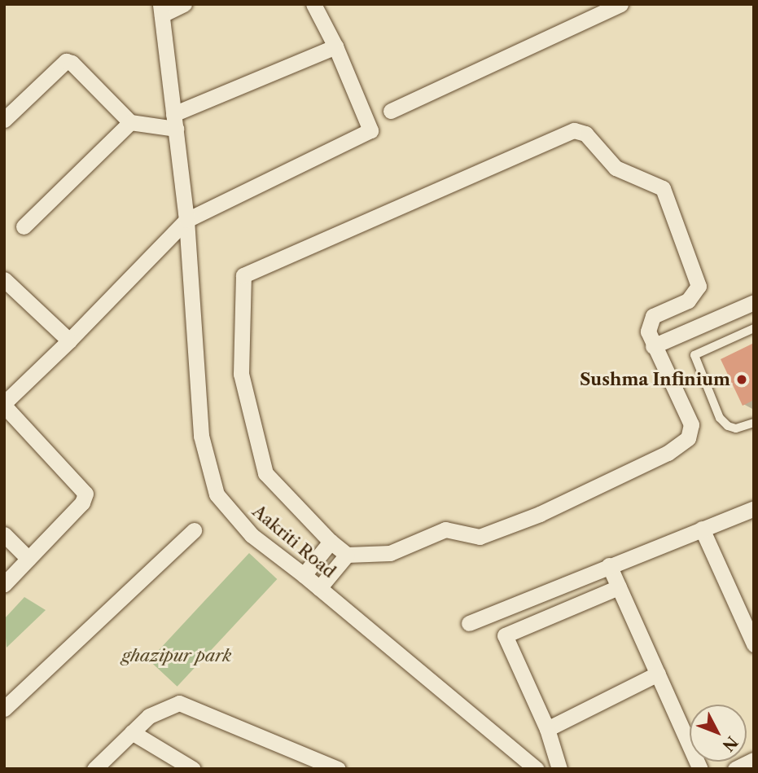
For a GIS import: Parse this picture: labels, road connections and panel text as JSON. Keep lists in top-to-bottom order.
{
  "streets": {
    "street": ["Aakriti Road"]
  },
  "parks": ["ghazipur park"],
  "places": ["Sushma Infinium"],
  "north": "bottom right"
}
